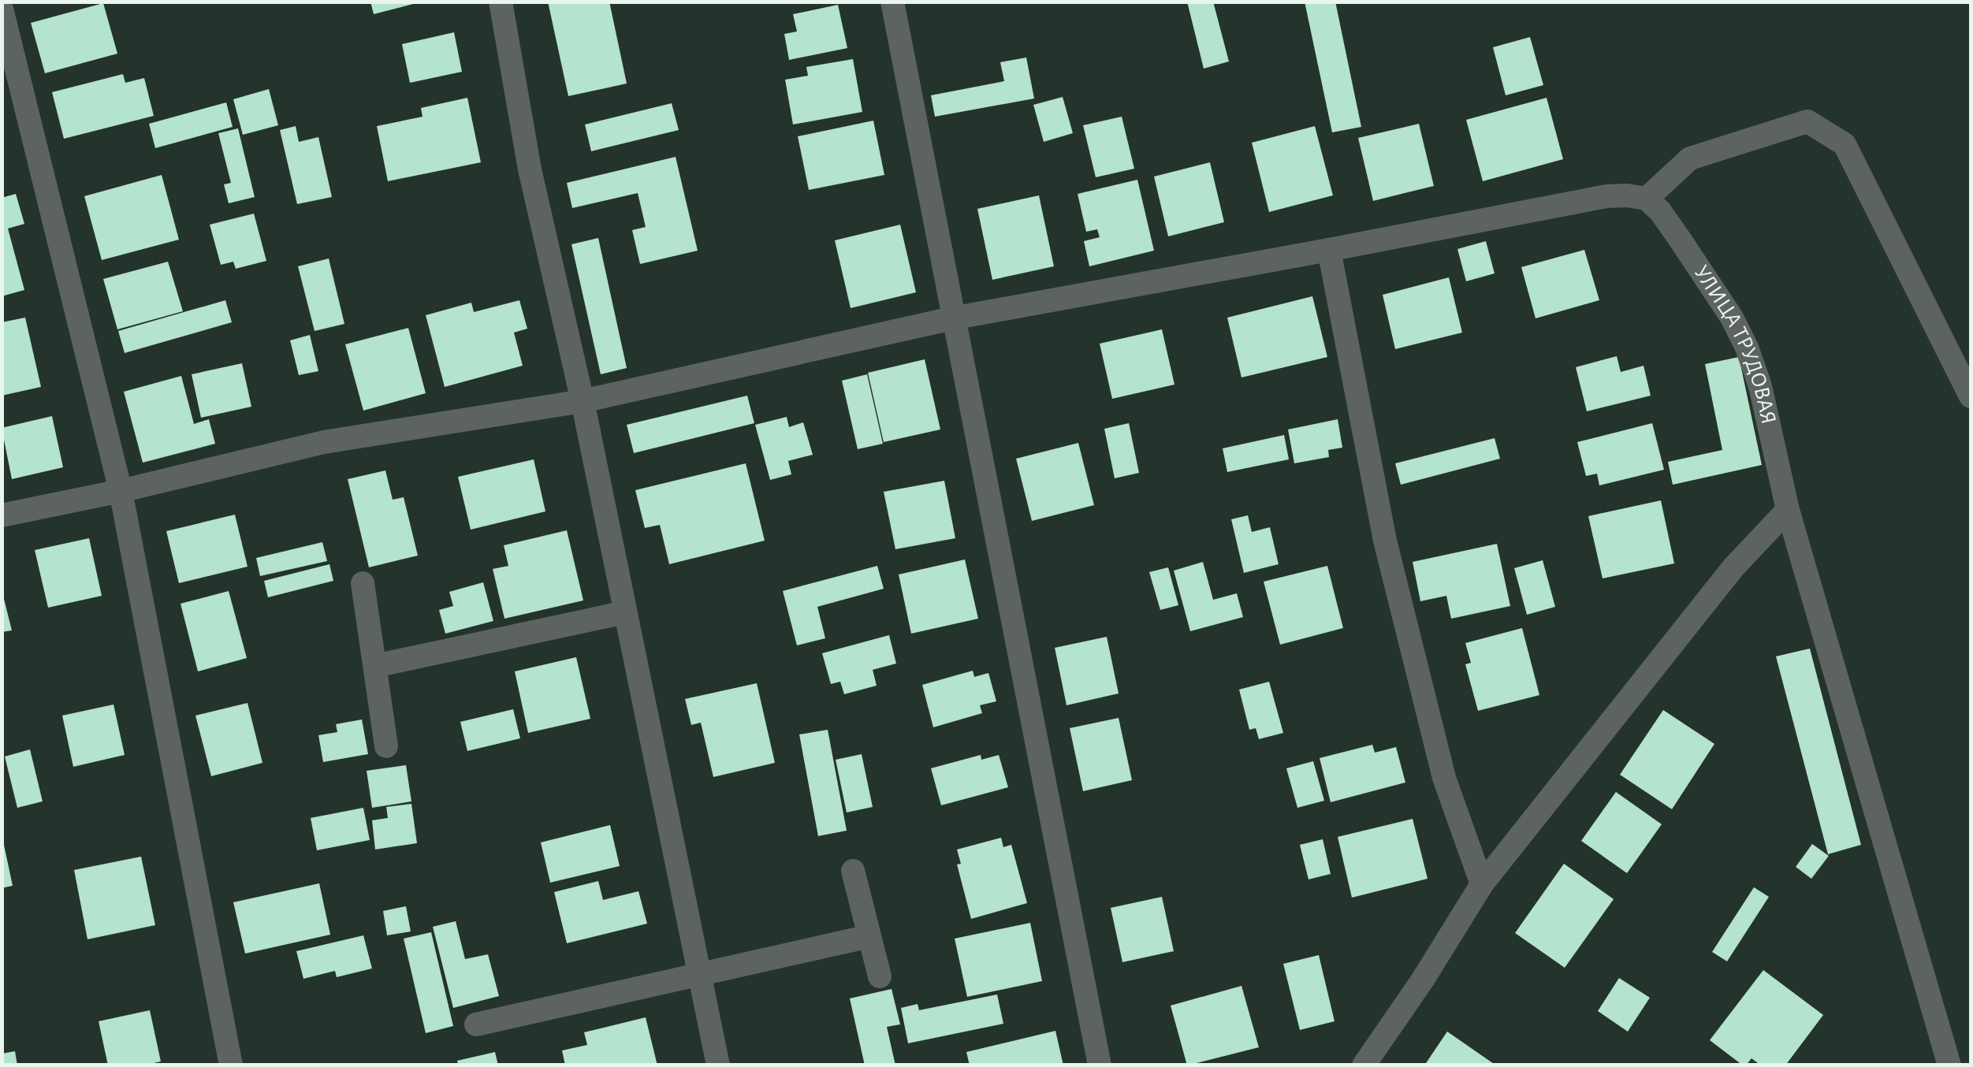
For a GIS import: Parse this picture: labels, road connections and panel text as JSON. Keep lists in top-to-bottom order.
{
  "streets": {
    "street": ["УЛИЦА ТРУДОВАЯ"]
  }
}
